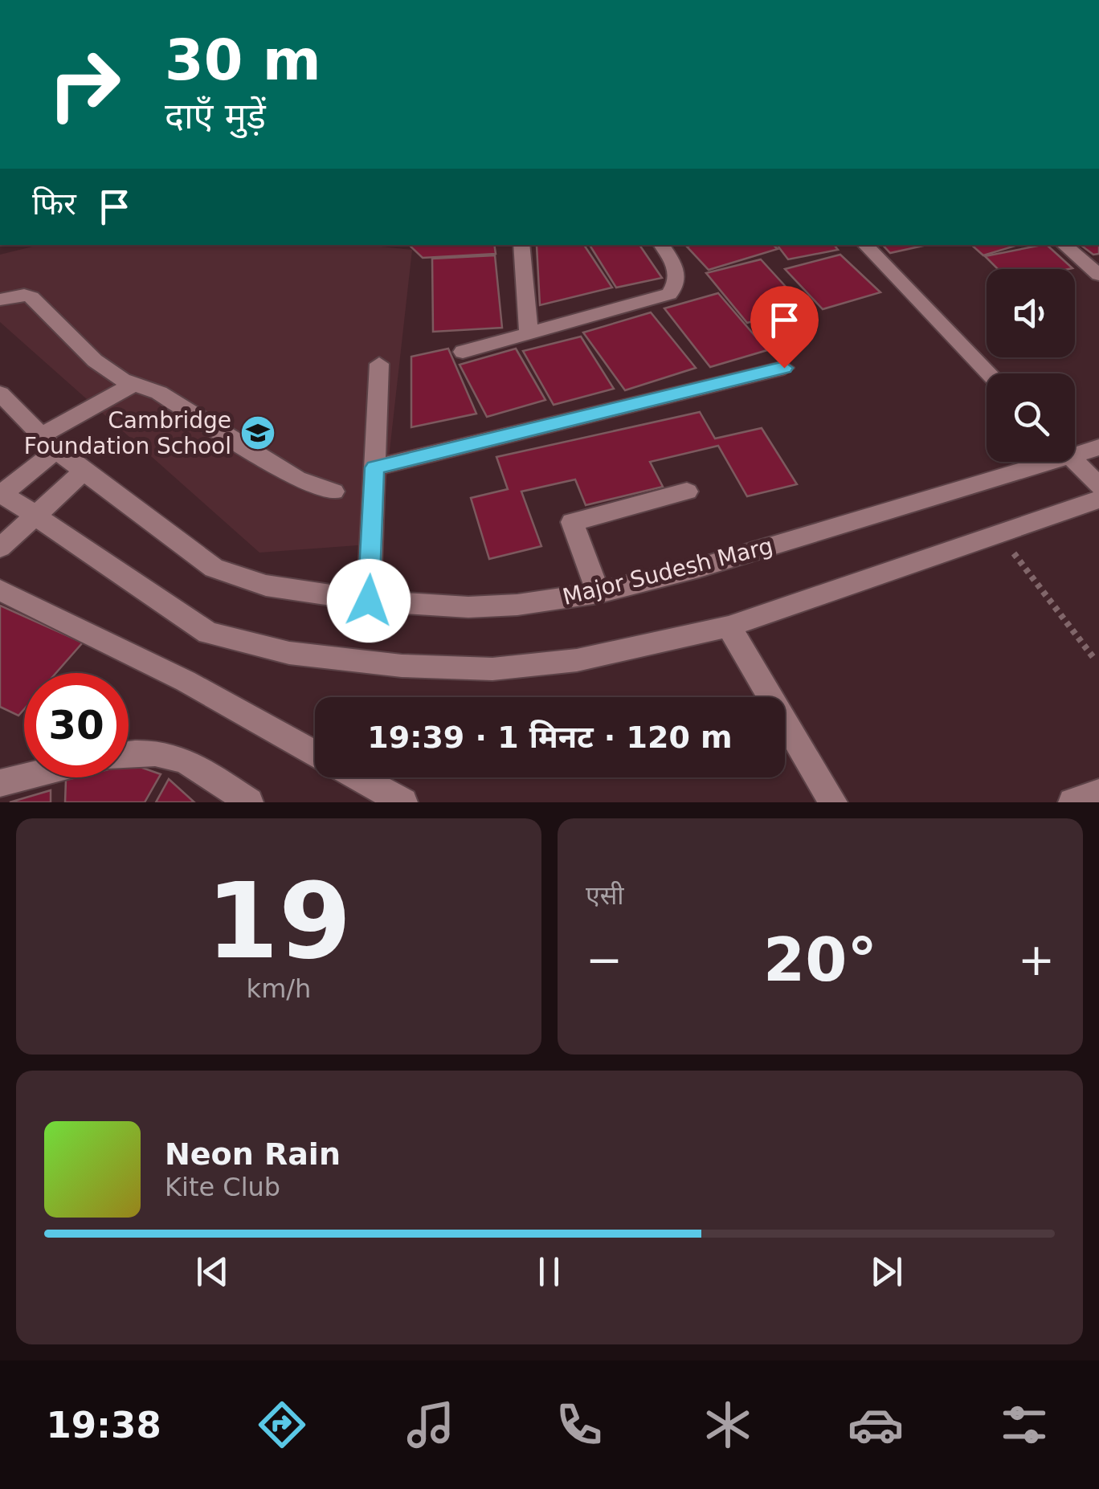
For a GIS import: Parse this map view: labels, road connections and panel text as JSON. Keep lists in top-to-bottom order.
{
  "streets": {
    "street": ["Major Sudesh Marg"]
  },
  "places": {
    "school or university": ["Cambridge Foundation School"]
  },
  "page": {
    "turn": ["30 m", "दाएँ मुड़ें"],
    "then": "फिर",
    "limit": "30",
    "trip": "19:39 · 1 मिनट · 120 m",
    "tile": [
      ["19", "km/h"],
      "एसी"
    ],
    "heat": ["−", "20°", "+"],
    "song": ["Neon Rain", "Kite Club"],
    "tabs": "19:38"
  }
}
